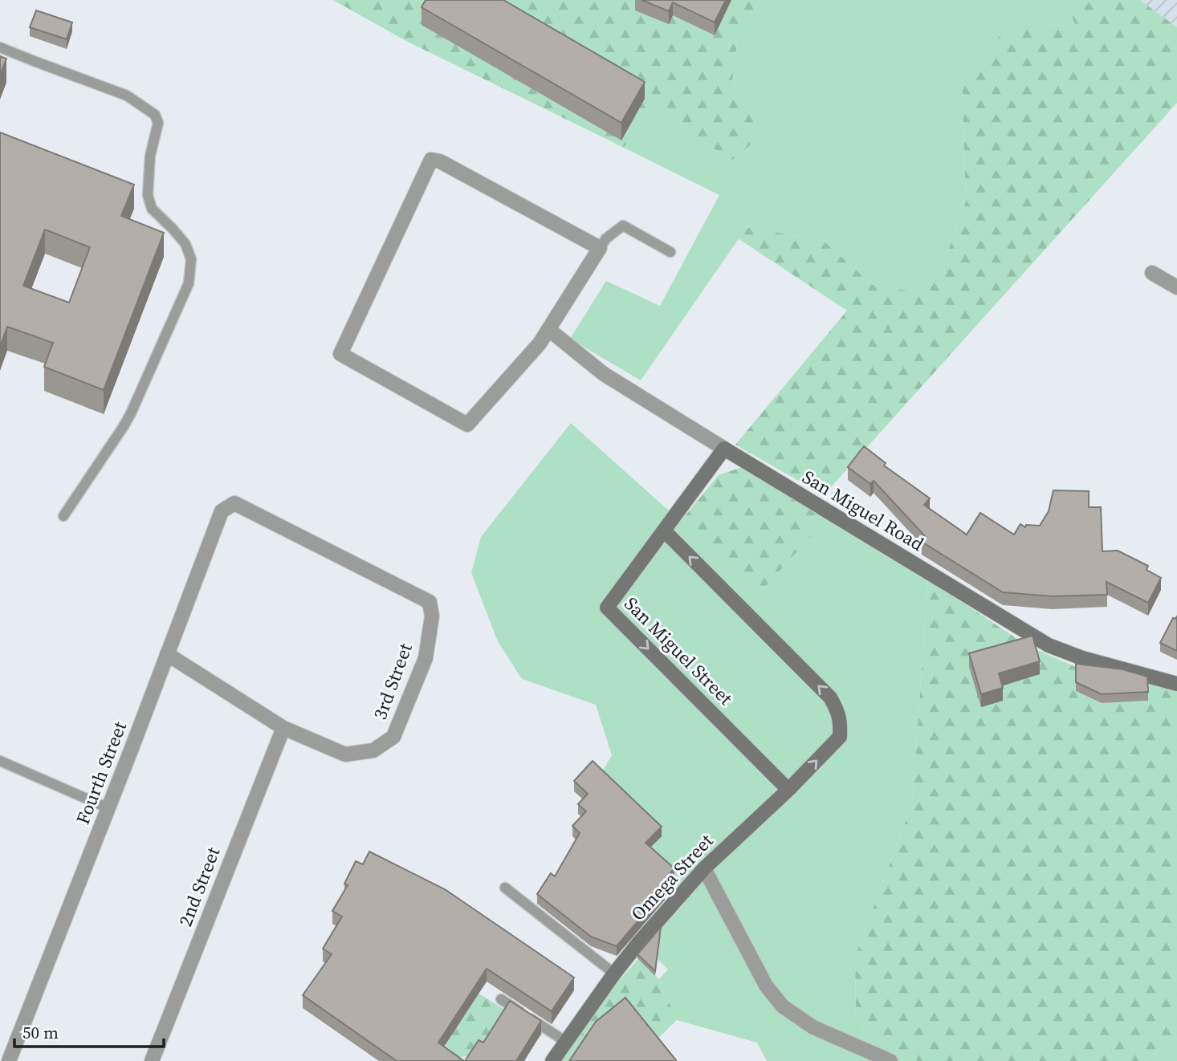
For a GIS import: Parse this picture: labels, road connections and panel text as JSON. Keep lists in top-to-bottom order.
{
  "streets": {
    "street": [
      "San Miguel Road",
      "San Miguel Street",
      "3rd Street",
      "Fourth Street",
      "Omega Street",
      "2nd Street"
    ]
  },
  "crossings": [
    ["San Miguel Road", "San Miguel Street"],
    ["San Miguel Street", "Omega Street"],
    ["3rd Street", "Fourth Street"],
    ["3rd Street", "2nd Street"]
  ],
  "one_way": ["San Miguel Street", "Omega Street"],
  "scale_bar": "50 m"
}
